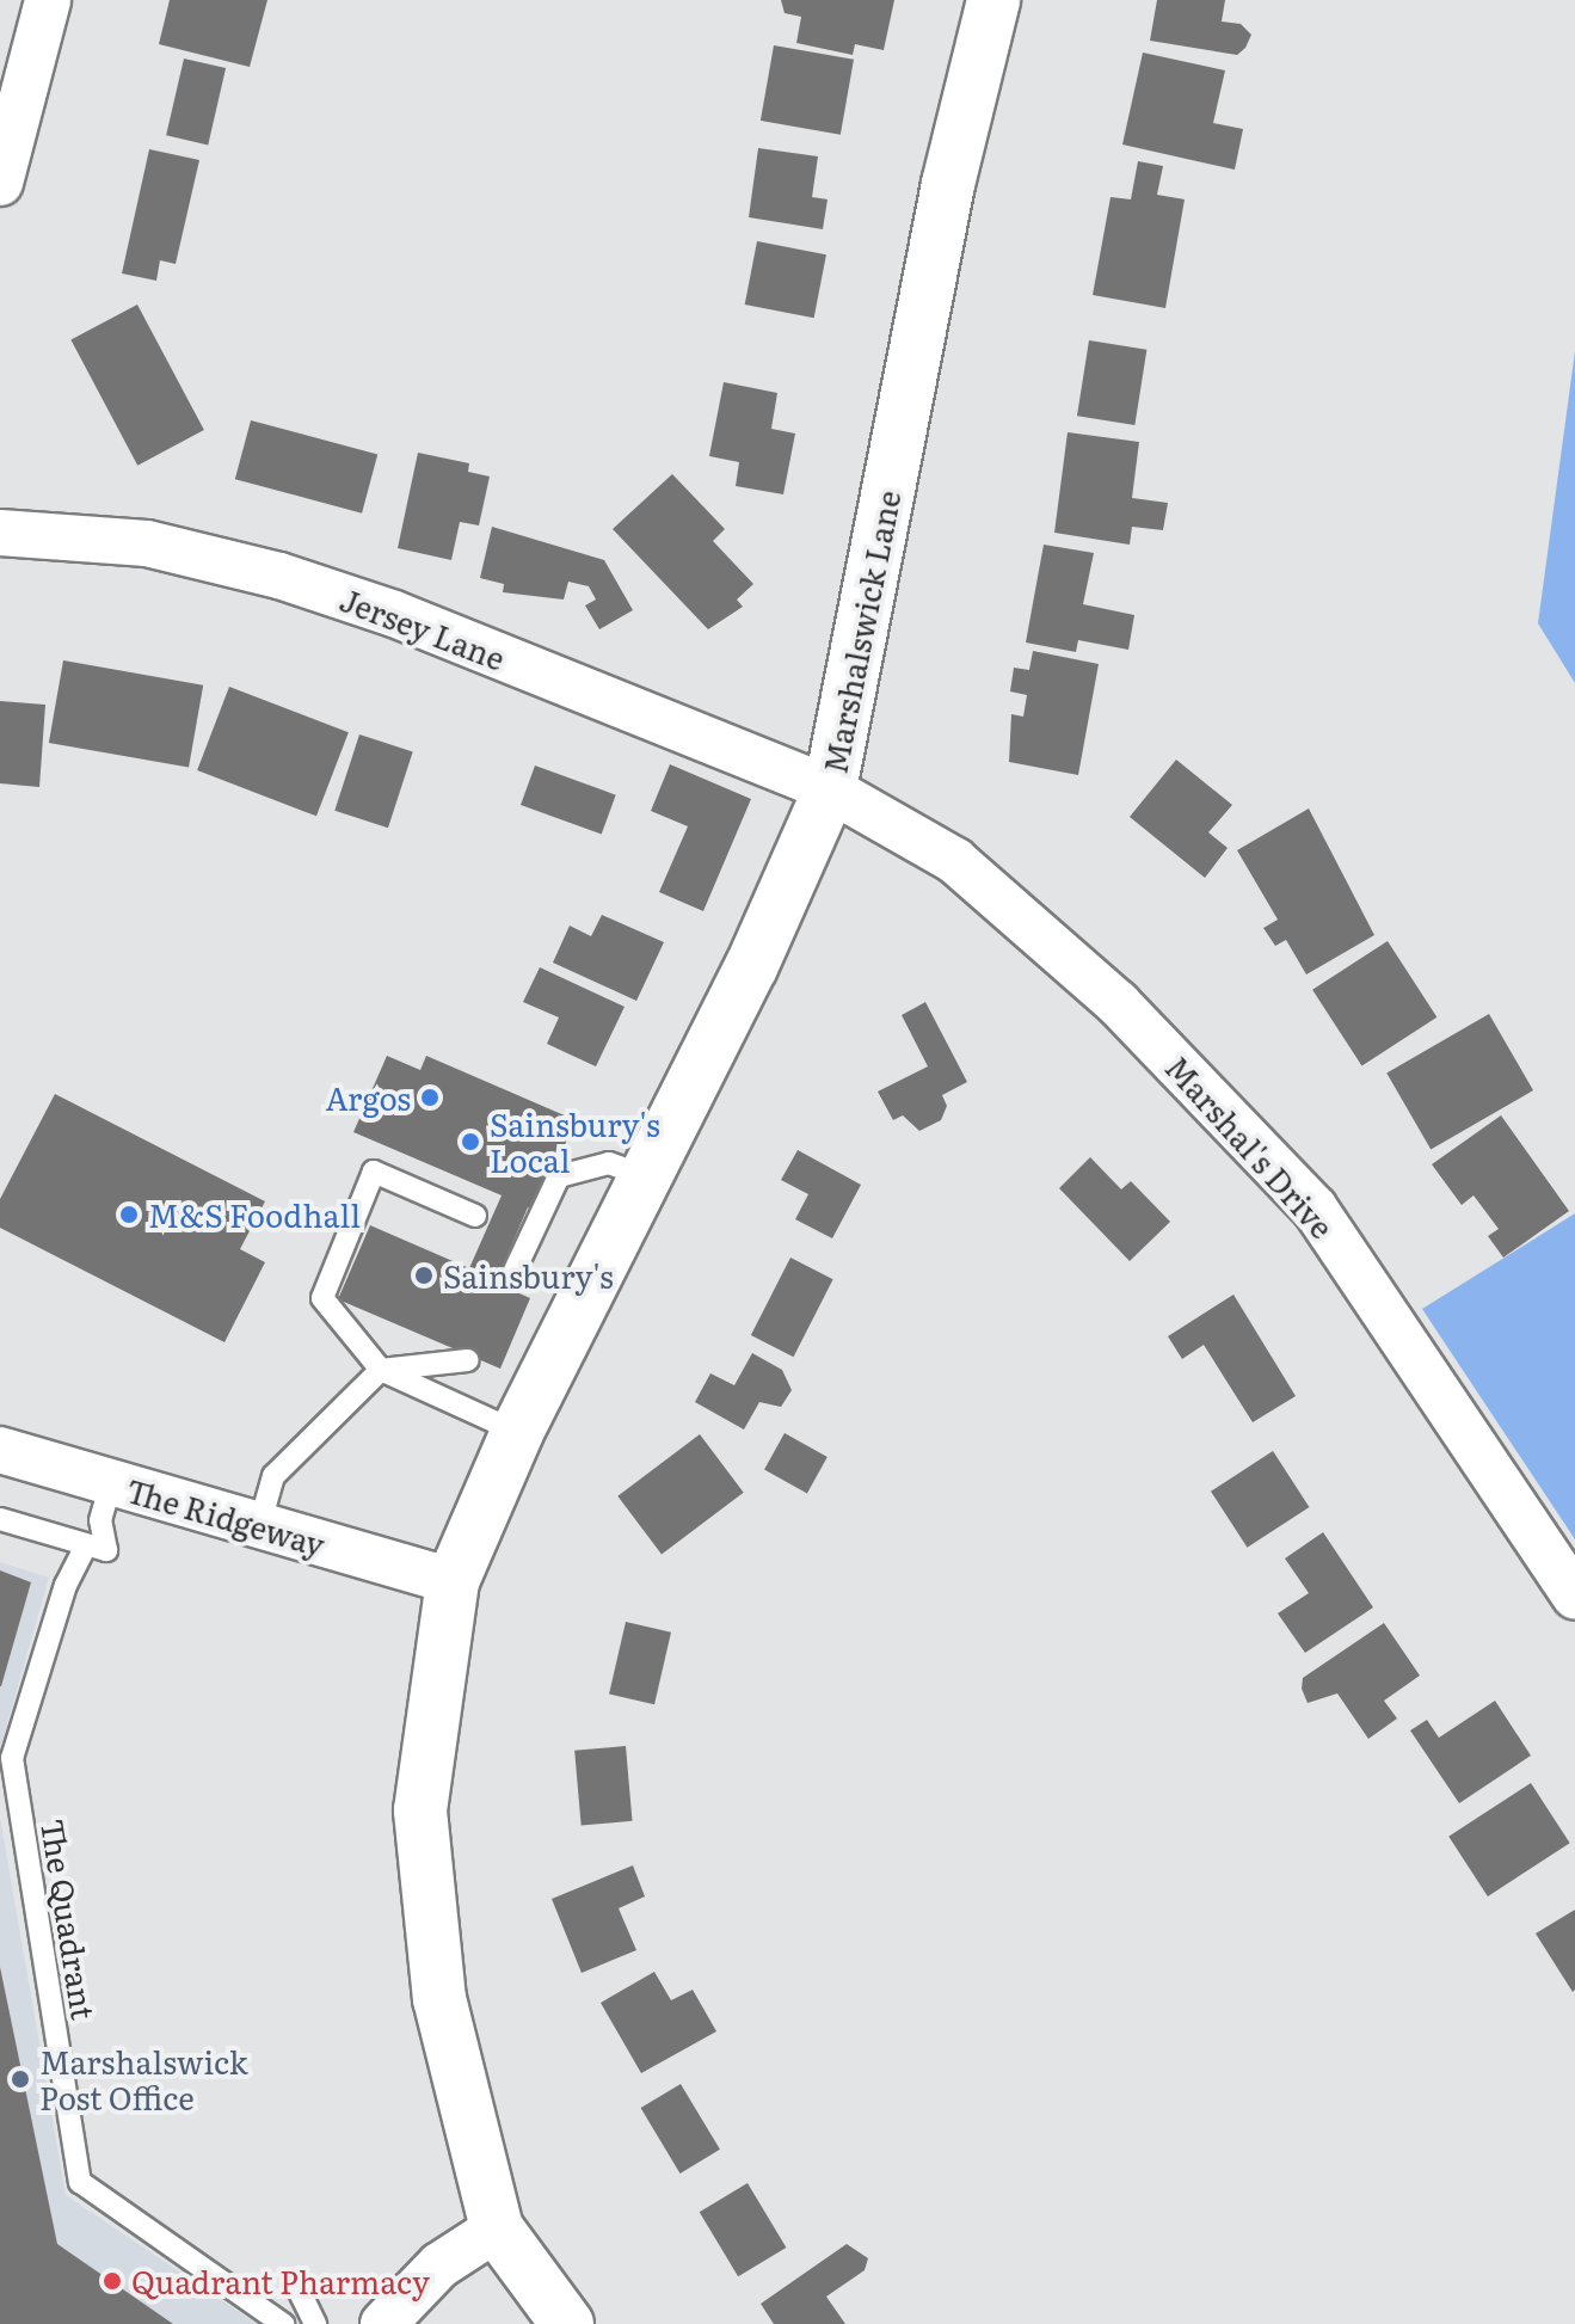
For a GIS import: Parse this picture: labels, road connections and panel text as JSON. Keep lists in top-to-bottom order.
{
  "streets": {
    "street": [
      "Jersey Lane",
      "Marshalswick Lane",
      "Marshal's Drive",
      "The Ridgeway"
    ],
    "lane": ["The Quadrant"]
  },
  "crossings": [
    ["Jersey Lane", "Marshalswick Lane"],
    ["Jersey Lane", "Marshal's Drive"],
    ["Marshalswick Lane", "Marshal's Drive"],
    ["Marshalswick Lane", "The Ridgeway"],
    ["The Ridgeway", "The Quadrant"]
  ],
  "places": [
    "Argos",
    "Sainsbury's Local",
    "M&S Foodhall",
    "Sainsbury's",
    "Marshalswick Post Office",
    "Quadrant Pharmacy"
  ]
}
